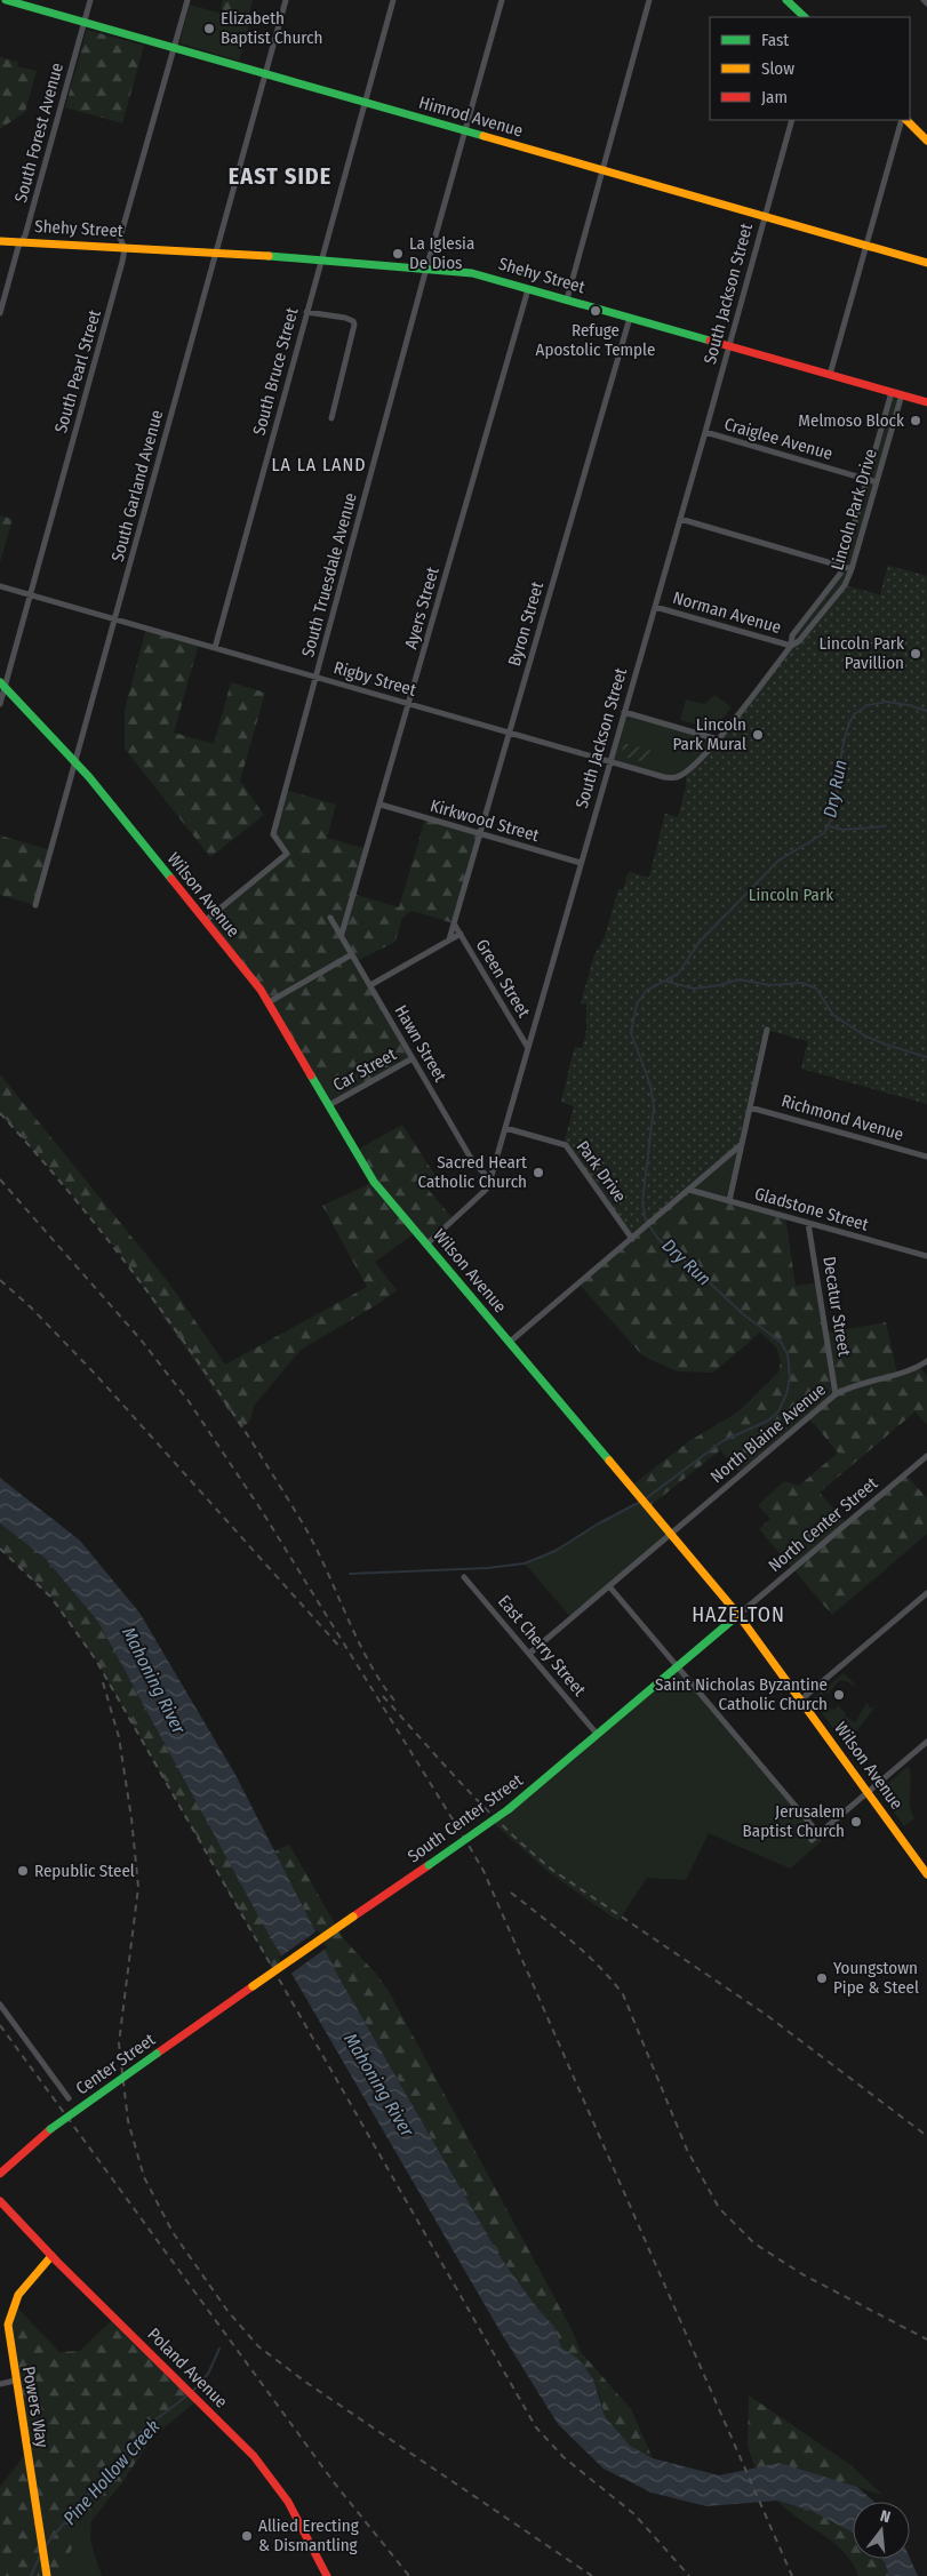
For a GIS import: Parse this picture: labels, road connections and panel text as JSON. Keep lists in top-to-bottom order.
{
  "streets": {
    "main road": [
      "Himrod Avenue",
      "Shehy Street",
      "Wilson Avenue",
      "South Center Street",
      "Center Street",
      "Poland Avenue",
      "Powers Way"
    ],
    "street": [
      "South Forest Avenue",
      "South Jackson Street",
      "South Pearl Street",
      "South Bruce Street",
      "Craiglee Avenue",
      "South Garland Avenue",
      "Lincoln Park Drive",
      "South Truesdale Avenue",
      "Ayers Street",
      "Norman Avenue",
      "Byron Street",
      "Rigby Street",
      "Kirkwood Street",
      "Green Street",
      "Hawn Street",
      "Car Street",
      "Richmond Avenue",
      "Park Drive",
      "Gladstone Street",
      "Decatur Street",
      "North Blaine Avenue",
      "North Center Street",
      "East Cherry Street"
    ]
  },
  "crossings": [
    ["Himrod Avenue", "South Forest Avenue"],
    ["Himrod Avenue", "South Jackson Street"],
    ["Himrod Avenue", "South Pearl Street"],
    ["Himrod Avenue", "South Bruce Street"],
    ["Himrod Avenue", "South Garland Avenue"],
    ["Himrod Avenue", "South Truesdale Avenue"],
    ["South Forest Avenue", "Shehy Street"],
    ["Shehy Street", "South Jackson Street"],
    ["Shehy Street", "South Pearl Street"],
    ["Shehy Street", "South Bruce Street"],
    ["Shehy Street", "South Garland Avenue"],
    ["Shehy Street", "Lincoln Park Drive"],
    ["Shehy Street", "South Truesdale Avenue"],
    ["Shehy Street", "Ayers Street"],
    ["Shehy Street", "Byron Street"],
    ["South Jackson Street", "Craiglee Avenue"],
    ["South Jackson Street", "Norman Avenue"],
    ["South Jackson Street", "Rigby Street"],
    ["South Jackson Street", "Kirkwood Street"],
    ["South Jackson Street", "Wilson Avenue"],
    ["South Jackson Street", "Green Street"],
    ["South Jackson Street", "Hawn Street"],
    ["South Jackson Street", "Park Drive"],
    ["South Pearl Street", "Rigby Street"],
    ["South Pearl Street", "Wilson Avenue"],
    ["South Bruce Street", "Rigby Street"],
    ["Craiglee Avenue", "Lincoln Park Drive"],
    ["South Garland Avenue", "Rigby Street"],
    ["South Garland Avenue", "Wilson Avenue"],
    ["Lincoln Park Drive", "Norman Avenue"],
    ["Lincoln Park Drive", "Rigby Street"],
    ["South Truesdale Avenue", "Rigby Street"],
    ["South Truesdale Avenue", "Wilson Avenue"],
    ["Ayers Street", "Rigby Street"],
    ["Ayers Street", "Kirkwood Street"],
    ["Ayers Street", "Hawn Street"],
    ["Byron Street", "Rigby Street"],
    ["Byron Street", "Kirkwood Street"],
    ["Byron Street", "Green Street"],
    ["Wilson Avenue", "Car Street"],
    ["Wilson Avenue", "North Blaine Avenue"],
    ["Wilson Avenue", "North Center Street"],
    ["Wilson Avenue", "South Center Street"],
    ["Hawn Street", "Car Street"],
    ["Gladstone Street", "Decatur Street"],
    ["Decatur Street", "North Blaine Avenue"],
    ["North Blaine Avenue", "East Cherry Street"],
    ["North Center Street", "South Center Street"],
    ["East Cherry Street", "South Center Street"],
    ["South Center Street", "Center Street"],
    ["Poland Avenue", "Powers Way"]
  ],
  "districts": ["EAST SIDE", "LA LA LAND", "HAZELTON"],
  "water": ["Dry Run", "Mahoning River", "Pine Hollow Creek"],
  "parks": ["Lincoln Park"],
  "places": [
    "Elizabeth Baptist Church",
    "La Iglesia De Dios",
    "Refuge Apostolic Temple",
    "Melmoso Block",
    "Lincoln Park Pavillion",
    "Lincoln Park Mural",
    "Sacred Heart Catholic Church",
    "Saint Nicholas Byzantine Catholic Church",
    "Jerusalem Baptist Church",
    "Republic Steel",
    "Youngstown Pipe & Steel",
    "Allied Erecting & Dismantling"
  ],
  "legend": ["Fast", "Slow", "Jam"],
  "north": "top"
}
